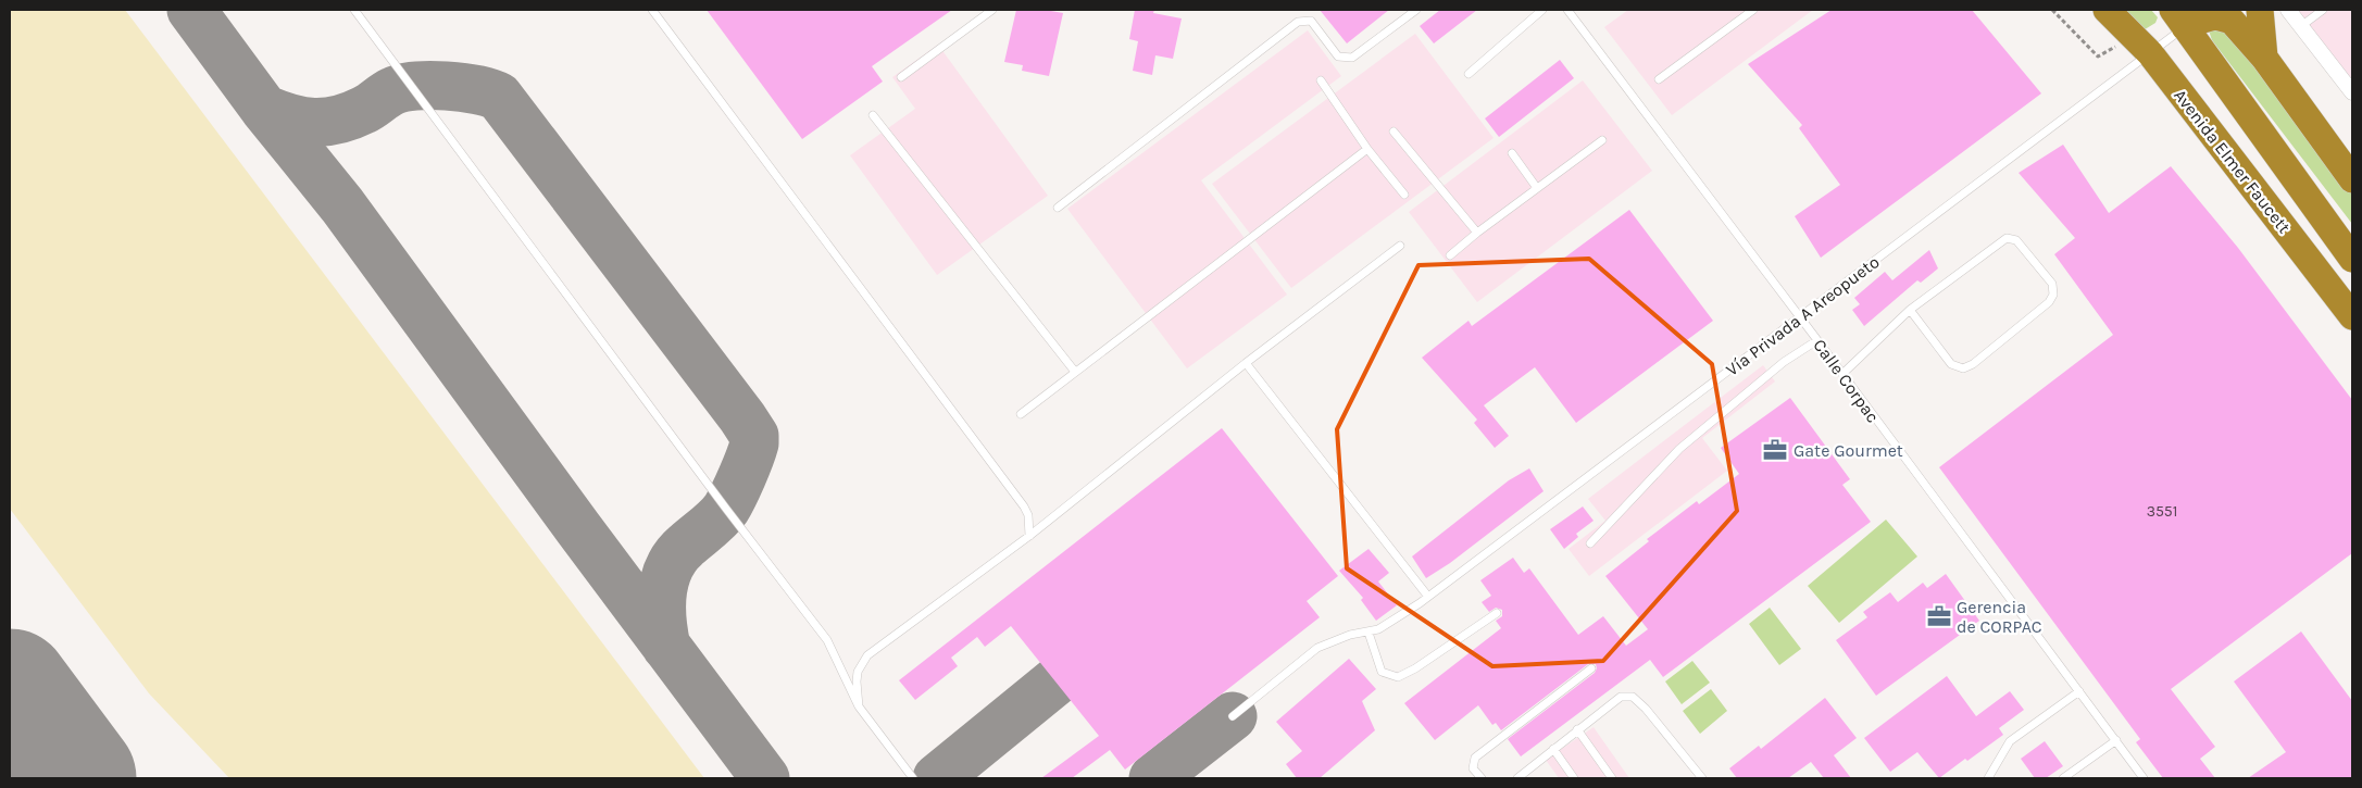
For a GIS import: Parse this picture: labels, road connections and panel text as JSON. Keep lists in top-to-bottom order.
{
  "streets": {
    "highway": ["Avenida Elmer Faucett"],
    "lane": ["Vía Privada A Areopueto", "Calle Corpac"]
  },
  "crossings": [
    ["Avenida Elmer Faucett", "Vía Privada A Areopueto"],
    ["Vía Privada A Areopueto", "Calle Corpac"]
  ],
  "places": {
    "office": ["Gate Gourmet", "Gerencia de CORPAC"]
  },
  "house_numbers": ["3551"]
}
